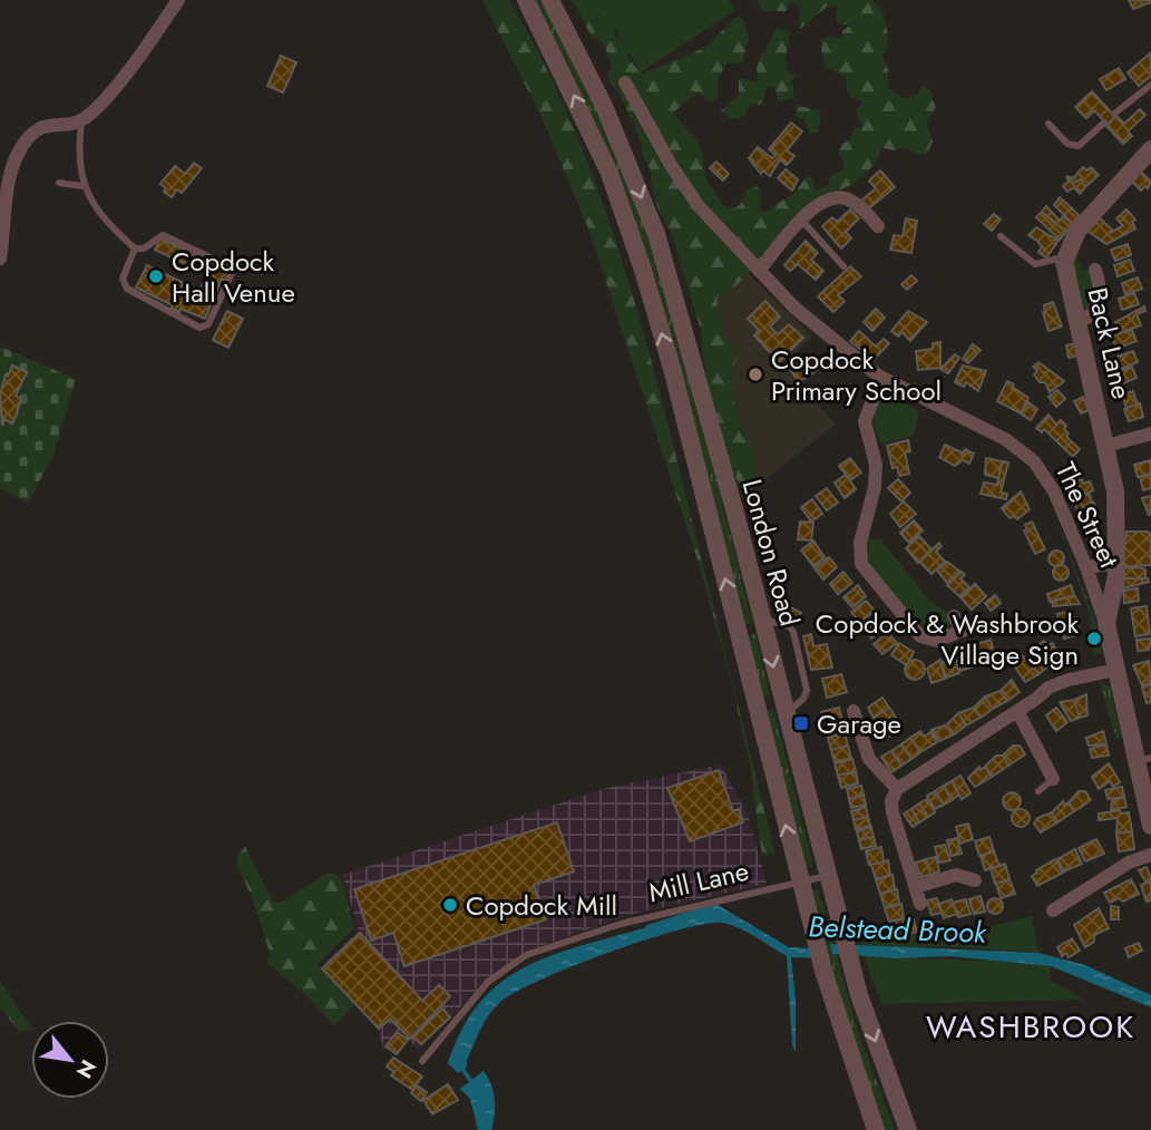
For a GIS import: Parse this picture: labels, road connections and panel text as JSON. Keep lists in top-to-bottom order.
{
  "streets": {
    "street": ["Back Lane", "The Street", "London Road"],
    "lane": ["Mill Lane"]
  },
  "crossings": [
    ["Back Lane", "The Street"],
    ["London Road", "Mill Lane"]
  ],
  "districts": ["WASHBROOK"],
  "water": ["Belstead Brook"],
  "places": {
    "other": [
      "Copdock Hall Venue",
      "Copdock Primary School",
      "Copdock & Washbrook Village Sign",
      "Copdock Mill"
    ],
    "transit": ["Garage"]
  },
  "north": "bottom right"
}
